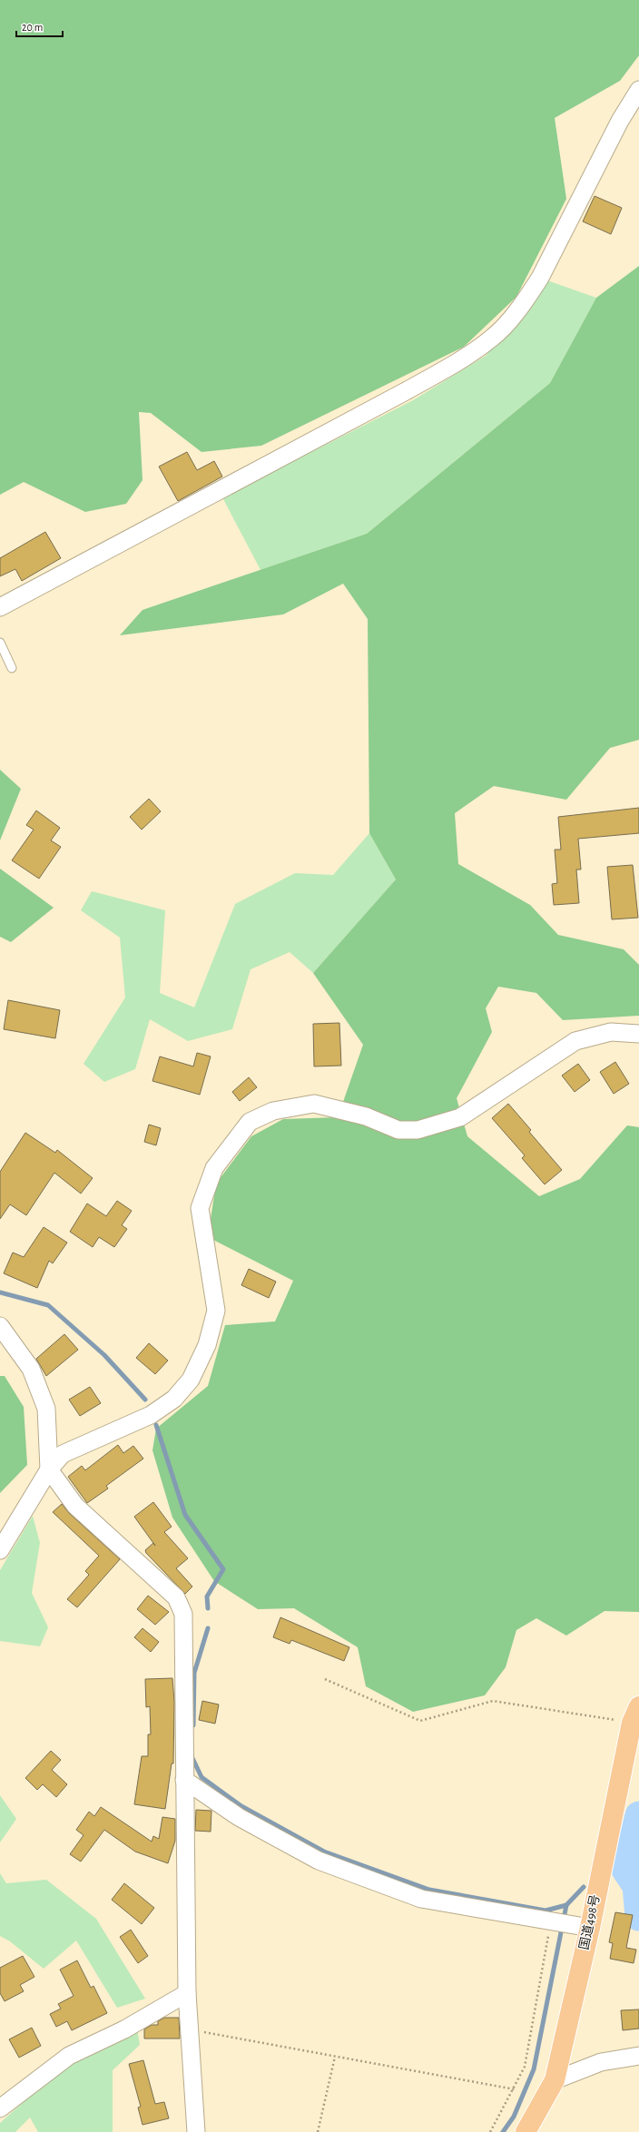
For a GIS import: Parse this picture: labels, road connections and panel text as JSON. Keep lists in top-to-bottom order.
{
  "streets": {
    "highway": ["国道498号"]
  },
  "scale_bar": "20 m"
}
